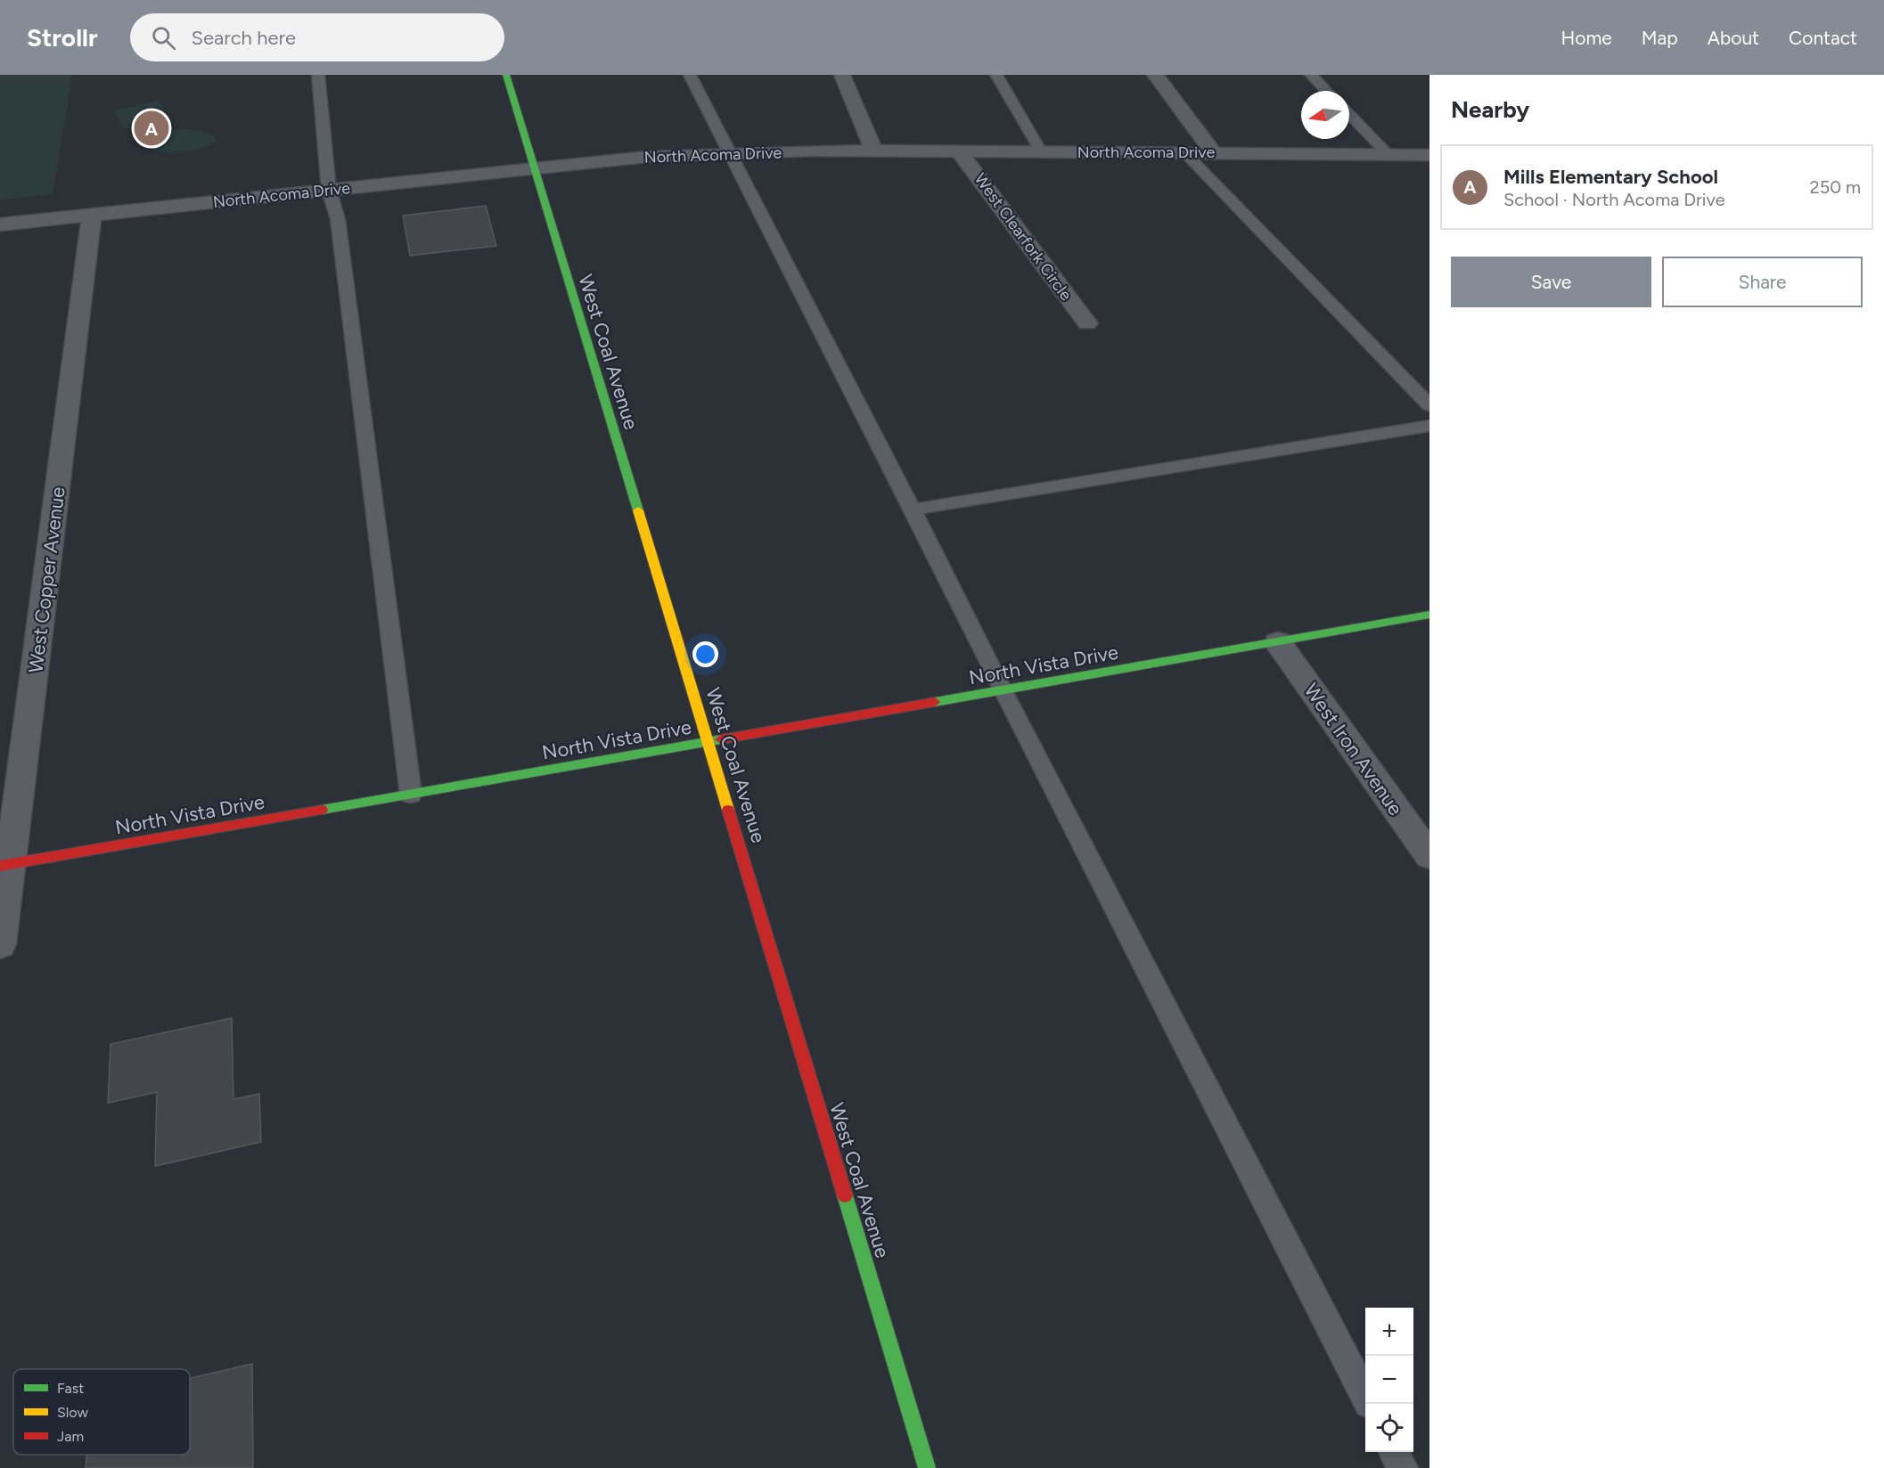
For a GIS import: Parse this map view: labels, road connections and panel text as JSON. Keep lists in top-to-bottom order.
{
  "streets": {
    "street": [
      "North Acoma Drive",
      "West Clearfork Circle",
      "West Coal Avenue",
      "West Copper Avenue",
      "North Vista Drive",
      "West Iron Avenue"
    ]
  },
  "crossings": [
    ["North Acoma Drive", "West Clearfork Circle"],
    ["North Acoma Drive", "West Coal Avenue"],
    ["North Acoma Drive", "West Copper Avenue"],
    ["West Coal Avenue", "North Vista Drive"],
    ["West Copper Avenue", "North Vista Drive"],
    ["North Vista Drive", "West Iron Avenue"]
  ],
  "legend": ["Fast", "Slow", "Jam"],
  "north": "left",
  "page": {
    "header": "Strollr",
    "search": "Search here",
    "nav": [
      "Home",
      "Map",
      "About",
      "Contact"
    ],
    "heading": "Nearby",
    "pins": "A",
    "list": [
      {
        "mark": "A",
        "name": "Mills Elementary School",
        "note": "School · North Acoma Drive",
        "value": "250 m"
      }
    ],
    "buttons": ["Save", "Share"],
    "map_buttons": ["+", "−"]
  }
}
